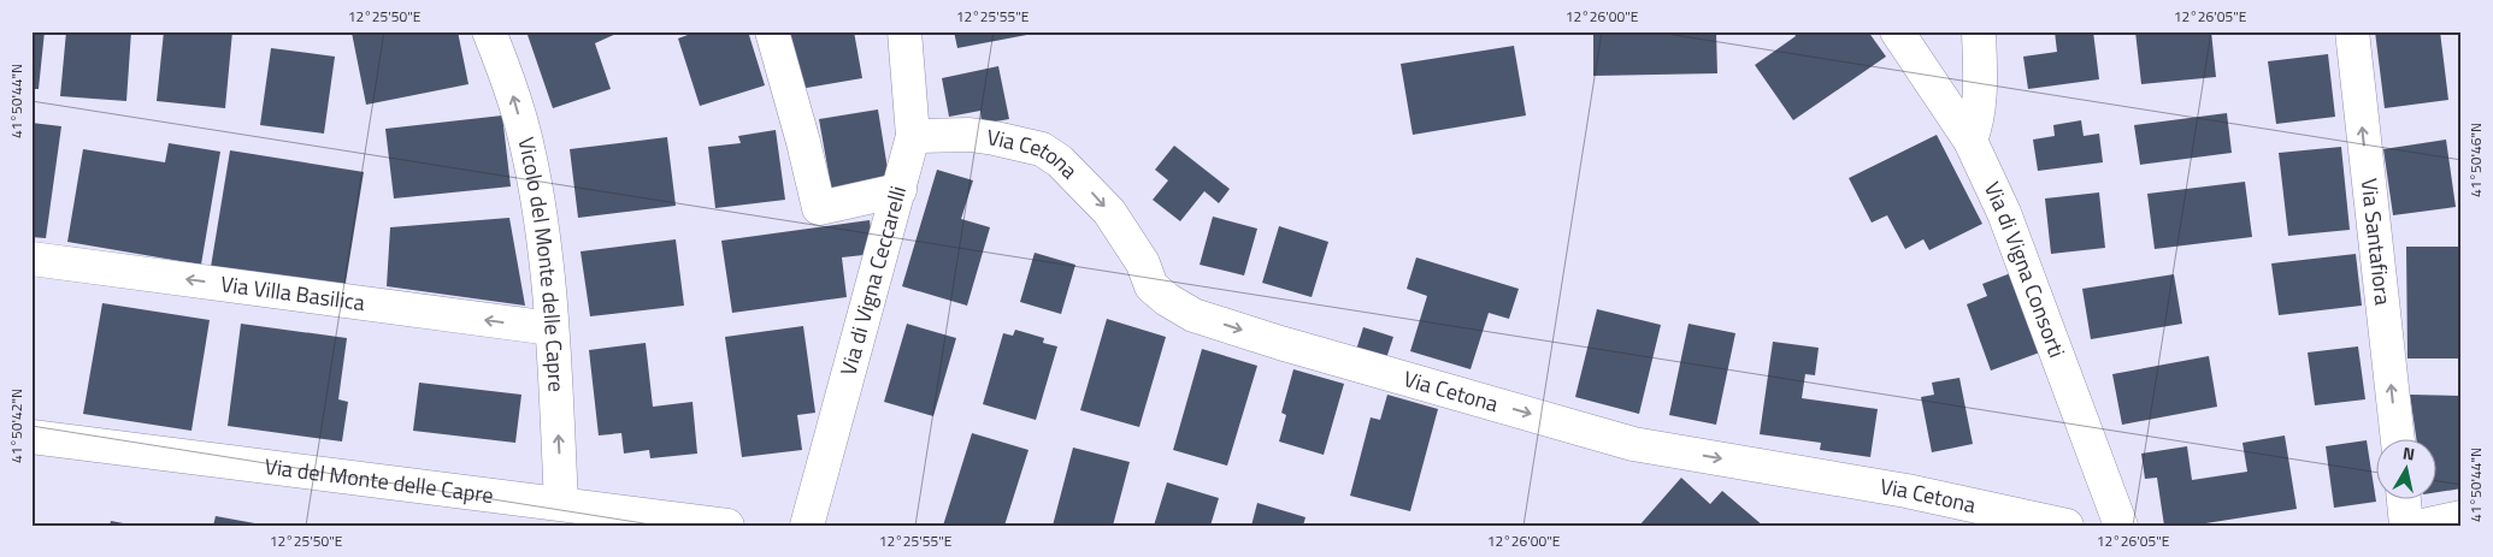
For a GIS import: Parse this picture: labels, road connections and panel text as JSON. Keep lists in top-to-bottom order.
{
  "streets": {
    "street": [
      "Via Cetona",
      "Via Santafiora",
      "Vicolo del Monte delle Capre",
      "Via di Vigna Consorti",
      "Via di Vigna Ceccarelli",
      "Via Villa Basilica",
      "Via del Monte delle Capre"
    ]
  },
  "crossings": [
    ["Via Cetona", "Via di Vigna Ceccarelli"],
    ["Vicolo del Monte delle Capre", "Via Villa Basilica"],
    ["Vicolo del Monte delle Capre", "Via del Monte delle Capre"]
  ],
  "one_way": [
    "Via Cetona",
    "Via Santafiora",
    "Vicolo del Monte delle Capre",
    "Via Villa Basilica"
  ],
  "north": "top",
  "coordinates": [
    "12°25'50\"E",
    "12°25'55\"E",
    "12°26'00\"E",
    "12°26'05\"E",
    "41°50'44\"N",
    "41°50'46\"N",
    "41°50'42\"N"
  ]
}
